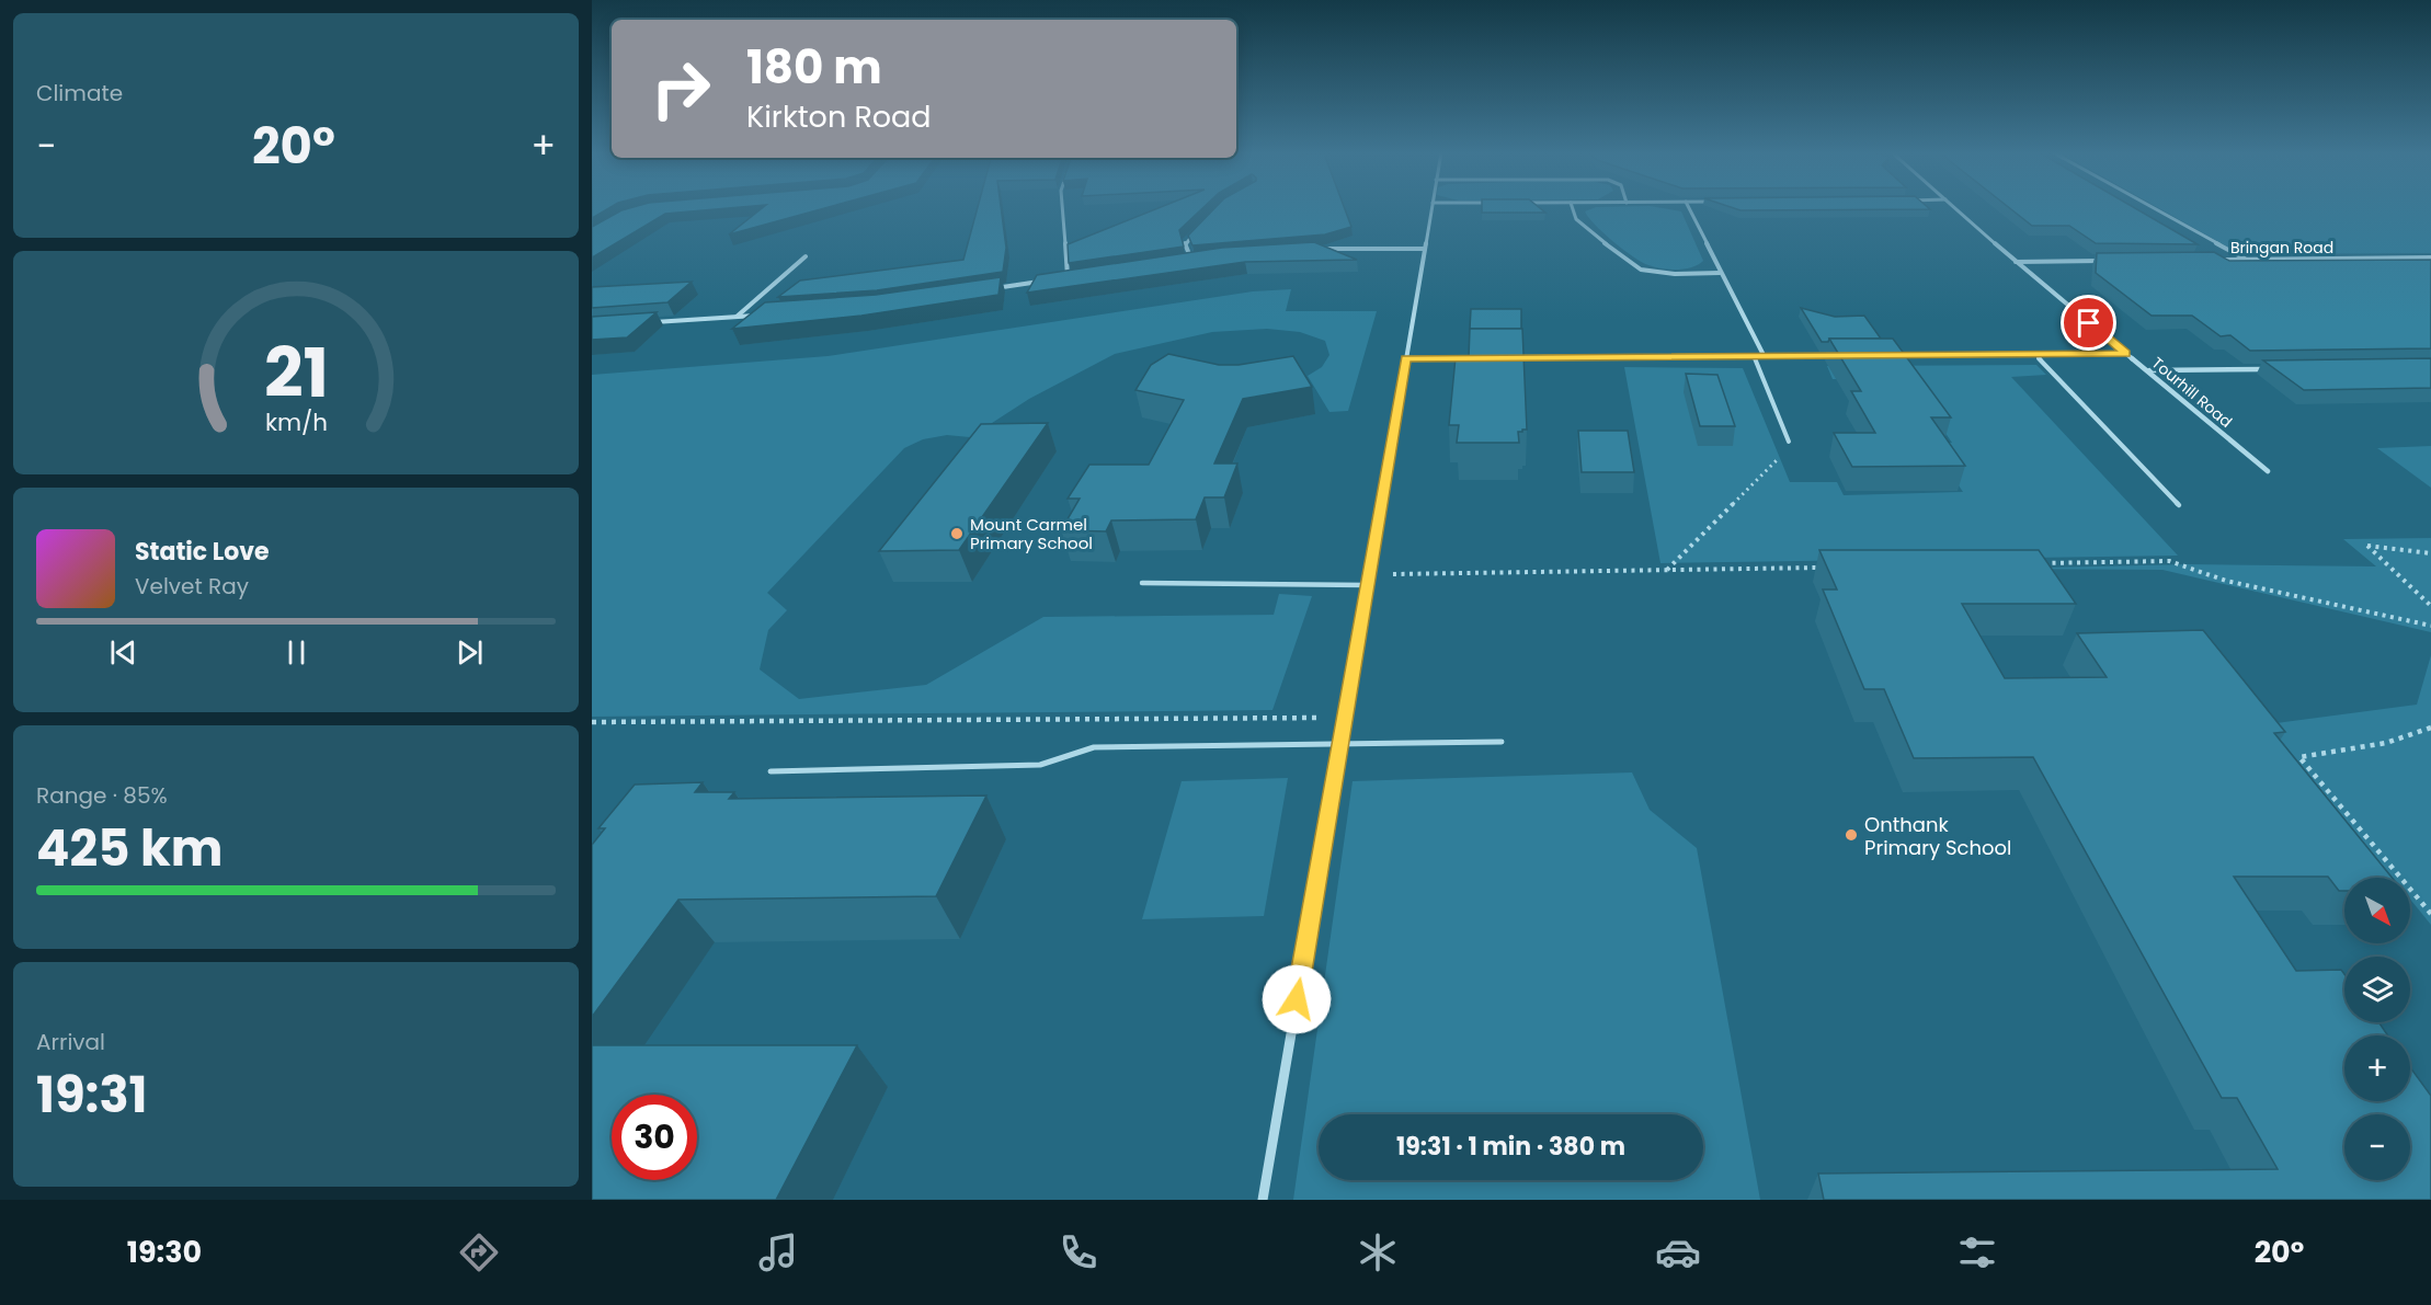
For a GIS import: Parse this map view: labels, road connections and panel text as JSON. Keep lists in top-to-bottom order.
{
  "streets": {
    "street": ["Bringan Road", "Tourhill Road"]
  },
  "places": ["Mount Carmel Primary School", "Onthank Primary School"],
  "north": "bottom right",
  "page": {
    "tile": [
      "Climate",
      ["Range · 85%", "425 km"],
      ["Arrival", "19:31"]
    ],
    "turn": ["180 m", "Kirkton Road"],
    "heat": ["−", "20°", "+"],
    "song": ["Static Love", "Velvet Ray"],
    "map_buttons": ["+", "−"],
    "limit": "30",
    "trip": "19:31 · 1 min · 380 m",
    "tabs": ["19:30", "20°"],
    "gauge": ["21", "km/h"]
  }
}
